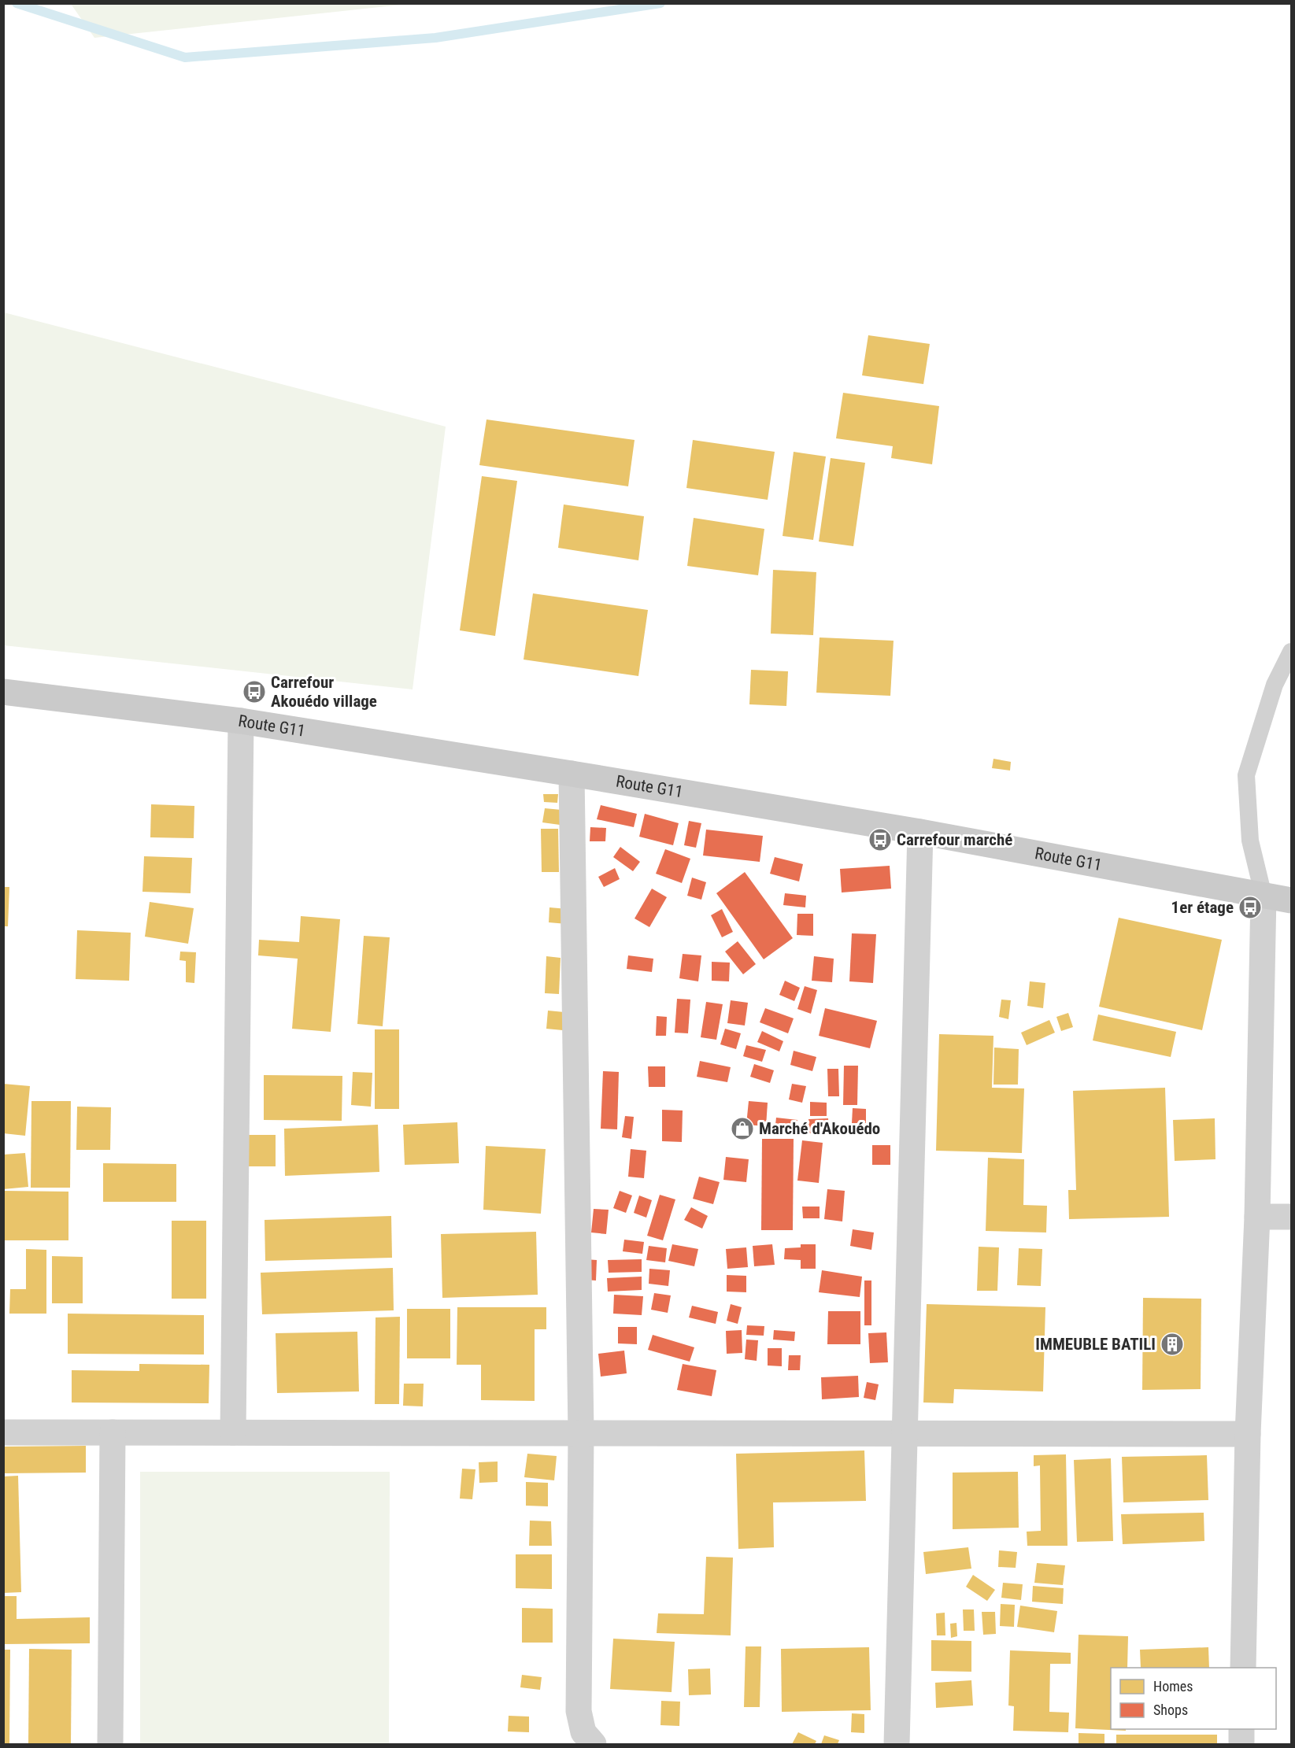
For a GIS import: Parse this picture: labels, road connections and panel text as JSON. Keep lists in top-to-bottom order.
{
  "streets": {
    "street": ["Route G11"]
  },
  "places": {
    "bus stop": ["Carrefour Akouédo village", "Carrefour marché", "1er étage"],
    "shop": ["Marché d'Akouédo"],
    "building": ["IMMEUBLE BATILI"]
  },
  "legend": ["Homes", "Shops"]
}
